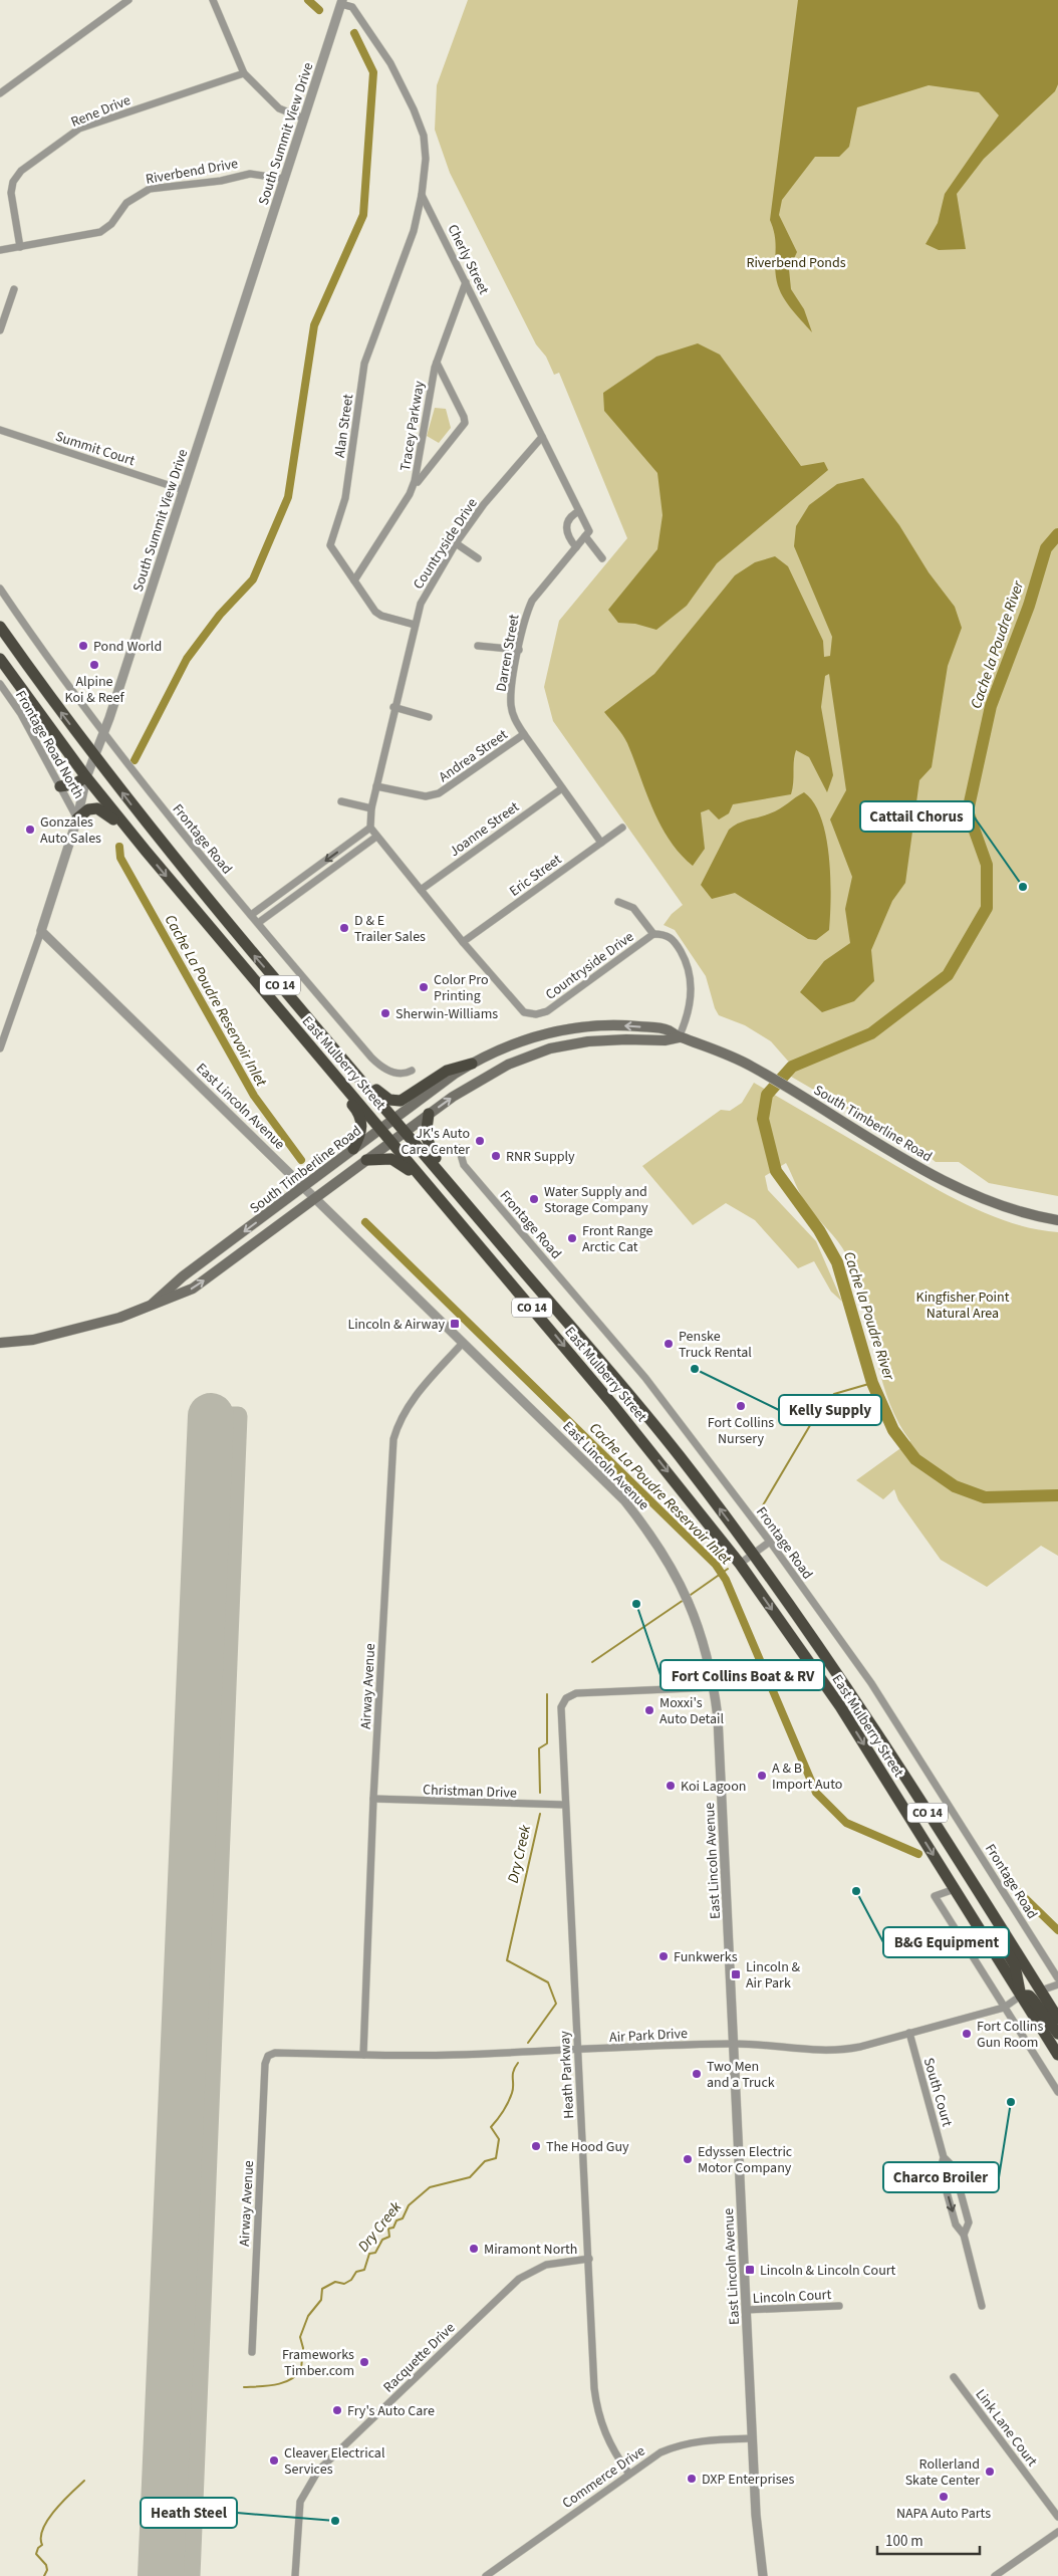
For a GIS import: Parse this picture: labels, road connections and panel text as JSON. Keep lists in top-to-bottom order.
{
  "streets": {
    "highway": ["CO 14", "East Mulberry Street"],
    "main road": ["South Timberline Road"],
    "street": [
      "Rene Drive",
      "South Summit View Drive",
      "Riverbend Drive",
      "Cherly Street",
      "Alan Street",
      "Tracey Parkway",
      "Summit Court",
      "Countryside Drive",
      "Darren Street",
      "Frontage Road North",
      "Andrea Street",
      "Joanne Street",
      "Frontage Road",
      "Eric Street",
      "East Lincoln Avenue",
      "Airway Avenue",
      "Christman Drive",
      "Air Park Drive",
      "Heath Parkway",
      "South Court",
      "Lincoln Court",
      "Racquette Drive",
      "Link Lane Court",
      "Commerce Drive"
    ]
  },
  "crossings": [
    ["Rene Drive", "Riverbend Drive"],
    ["South Summit View Drive", "Riverbend Drive"],
    ["South Summit View Drive", "Summit Court"],
    ["South Summit View Drive", "Frontage Road North"],
    ["South Summit View Drive", "Frontage Road"],
    ["South Summit View Drive", "East Mulberry Street"],
    ["South Summit View Drive", "East Lincoln Avenue"],
    ["Cherly Street", "Alan Street"],
    ["Cherly Street", "Tracey Parkway"],
    ["Cherly Street", "Countryside Drive"],
    ["Cherly Street", "Darren Street"],
    ["Alan Street", "Tracey Parkway"],
    ["Alan Street", "Countryside Drive"],
    ["Countryside Drive", "Andrea Street"],
    ["Countryside Drive", "Joanne Street"],
    ["Countryside Drive", "Eric Street"],
    ["Countryside Drive", "South Timberline Road"],
    ["Darren Street", "Andrea Street"],
    ["Darren Street", "Joanne Street"],
    ["Darren Street", "Eric Street"],
    ["East Mulberry Street", "South Timberline Road"],
    ["East Mulberry Street", "Air Park Drive"],
    ["East Lincoln Avenue", "South Timberline Road"],
    ["East Lincoln Avenue", "Airway Avenue"],
    ["East Lincoln Avenue", "Air Park Drive"],
    ["East Lincoln Avenue", "Heath Parkway"],
    ["East Lincoln Avenue", "Lincoln Court"],
    ["East Lincoln Avenue", "Commerce Drive"],
    ["Airway Avenue", "Christman Drive"],
    ["Airway Avenue", "Air Park Drive"],
    ["Christman Drive", "Heath Parkway"],
    ["Air Park Drive", "Heath Parkway"],
    ["Air Park Drive", "South Court"],
    ["Heath Parkway", "Racquette Drive"],
    ["Heath Parkway", "Commerce Drive"]
  ],
  "water": ["Cache la Poudre River", "Cache La Poudre Reservoir Inlet", "Dry Creek"],
  "parks": ["Riverbend Ponds", "Kingfisher Point Natural Area"],
  "places": {
    "other": [
      "Pond World",
      "Alpine Koi & Reef",
      "Gonzales Auto Sales",
      "Cattail Chorus",
      "D & E Trailer Sales",
      "Color Pro Printing",
      "Sherwin-Williams",
      "JK's Auto Care Center",
      "RNR Supply",
      "Water Supply and Storage Company",
      "Front Range Arctic Cat",
      "Penske Truck Rental",
      "Kelly Supply",
      "Fort Collins Nursery",
      "Fort Collins Boat & RV",
      "Moxxi's Auto Detail",
      "A & B Import Auto",
      "Koi Lagoon",
      "B&G Equipment",
      "Funkwerks",
      "Fort Collins Gun Room",
      "Two Men and a Truck",
      "Charco Broiler",
      "The Hood Guy",
      "Edyssen Electric Motor Company",
      "Miramont North",
      "Frameworks Timber.com",
      "Fry's Auto Care",
      "Cleaver Electrical Services",
      "Rollerland Skate Center",
      "DXP Enterprises",
      "NAPA Auto Parts",
      "Heath Steel"
    ],
    "transit": ["Lincoln & Airway", "Lincoln & Air Park", "Lincoln & Lincoln Court"]
  },
  "scale_bar": "100 m"
}
